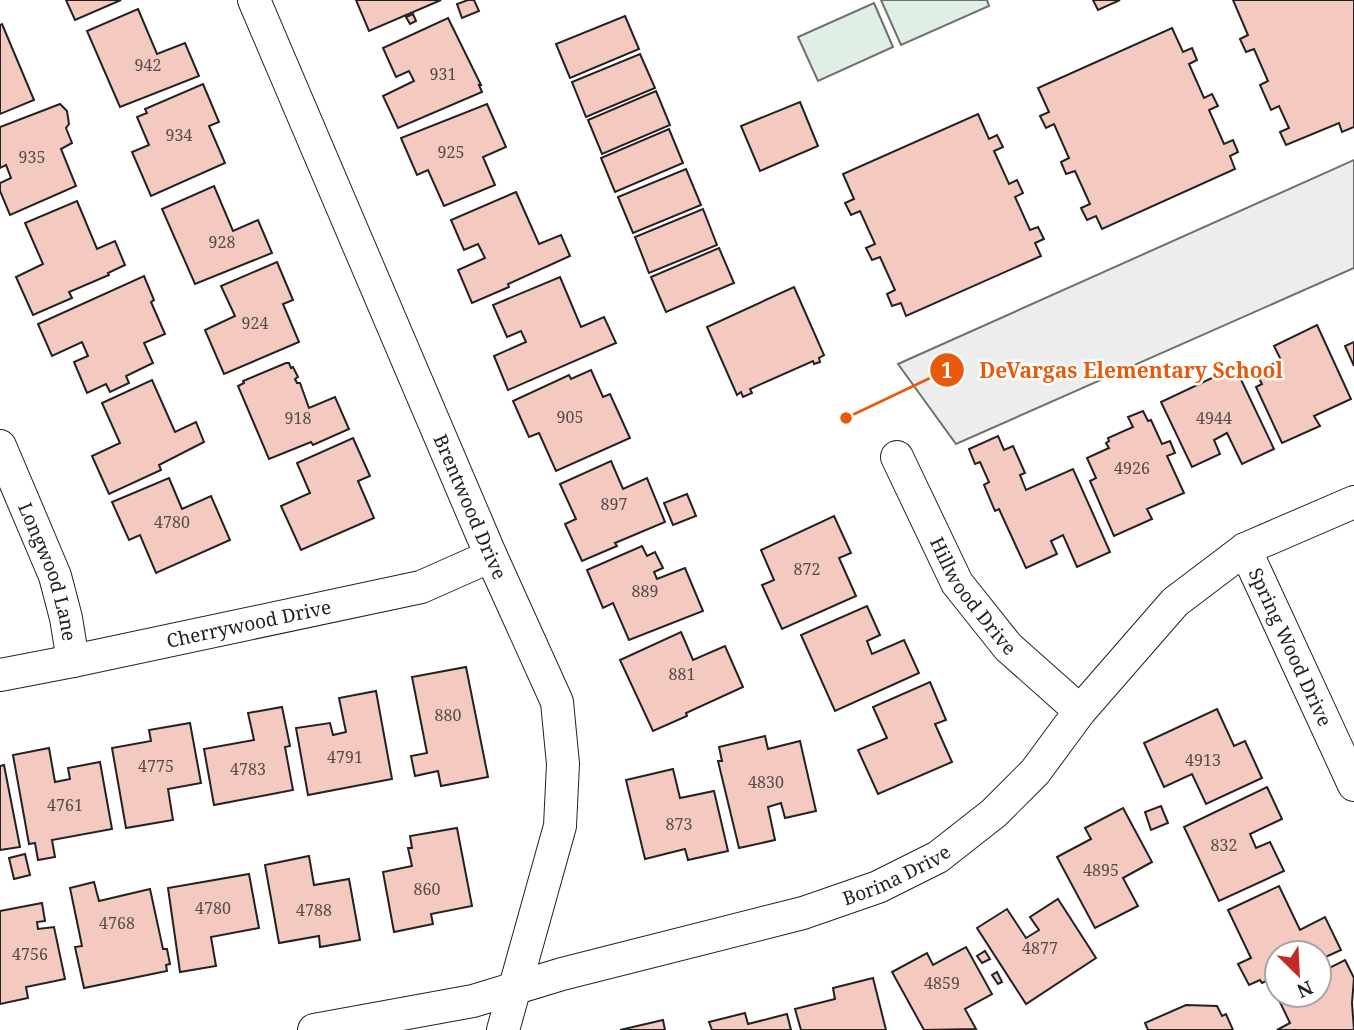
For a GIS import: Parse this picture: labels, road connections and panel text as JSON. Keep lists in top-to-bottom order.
{
  "streets": {
    "street": [
      "Brentwood Drive",
      "Longwood Lane",
      "Hillwood Drive",
      "Cherrywood Drive",
      "Spring Wood Drive",
      "Borina Drive"
    ]
  },
  "crossings": [
    ["Brentwood Drive", "Cherrywood Drive"],
    ["Brentwood Drive", "Borina Drive"],
    ["Longwood Lane", "Cherrywood Drive"],
    ["Hillwood Drive", "Borina Drive"],
    ["Spring Wood Drive", "Borina Drive"]
  ],
  "places": ["DeVargas Elementary School"],
  "house_numbers": [
    "942",
    "931",
    "934",
    "925",
    "935",
    "928",
    "924",
    "905",
    "918",
    "4944",
    "4926",
    "897",
    "4780",
    "872",
    "889",
    "881",
    "880",
    "4791",
    "4913",
    "4775",
    "4783",
    "4830",
    "4761",
    "873",
    "832",
    "4895",
    "860",
    "4780",
    "4788",
    "4768",
    "4877",
    "4756",
    "4859"
  ],
  "north": "bottom right"
}
